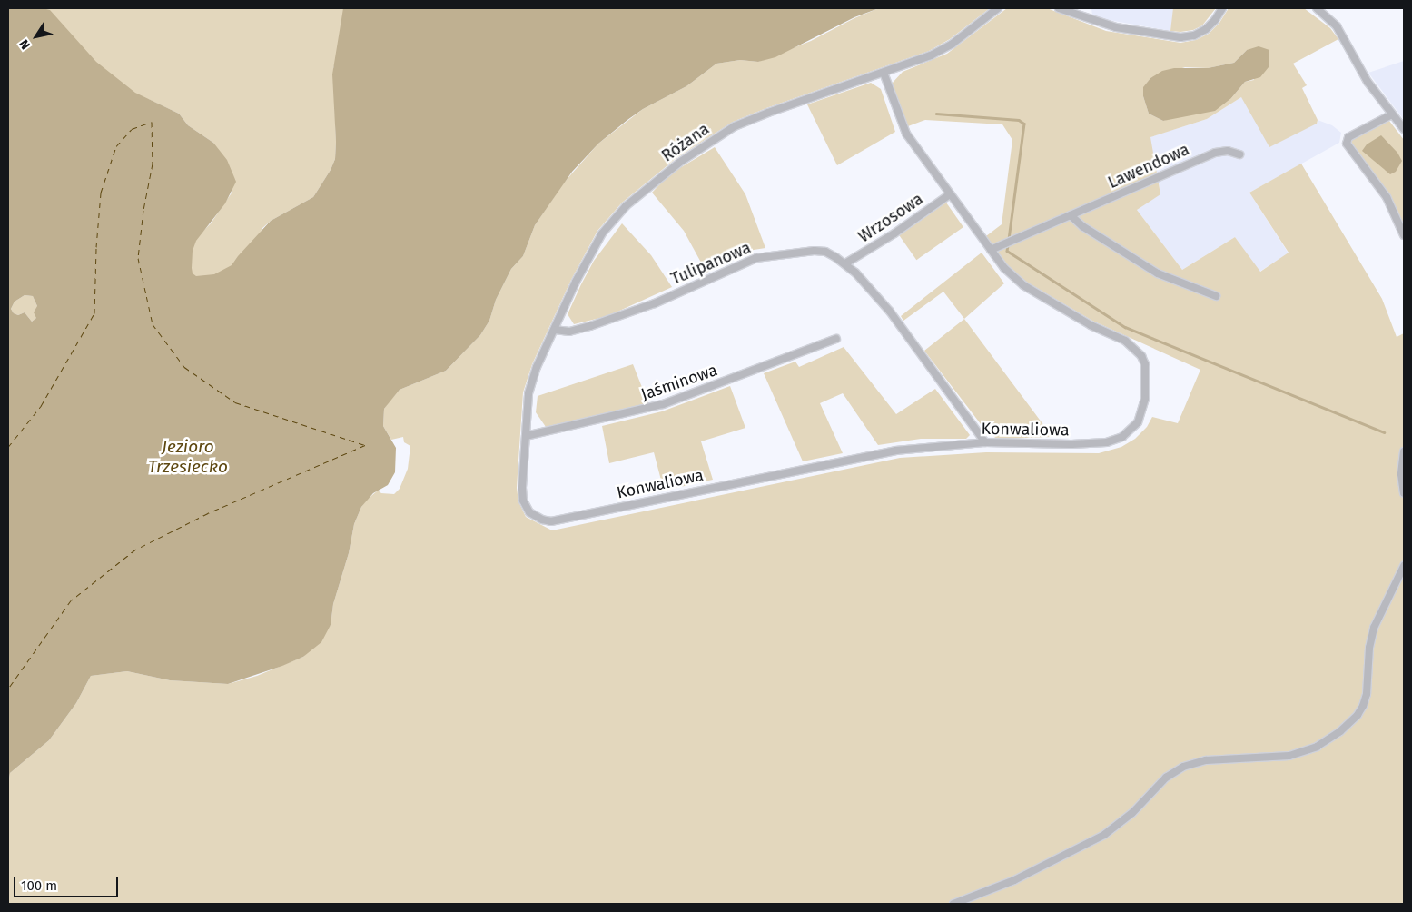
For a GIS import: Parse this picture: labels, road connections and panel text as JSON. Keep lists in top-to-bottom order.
{
  "streets": {
    "street": [
      "Różana",
      "Lawendowa",
      "Wrzosowa",
      "Tulipanowa",
      "Jaśminowa",
      "Konwaliowa"
    ]
  },
  "crossings": [
    ["Różana", "Tulipanowa"],
    ["Różana", "Jaśminowa"],
    ["Różana", "Konwaliowa"],
    ["Lawendowa", "Konwaliowa"],
    ["Wrzosowa", "Tulipanowa"],
    ["Wrzosowa", "Konwaliowa"],
    ["Tulipanowa", "Konwaliowa"],
    ["Jaśminowa", "Konwaliowa"]
  ],
  "water": ["Jezioro Trzesiecko"],
  "scale_bar": "100 m",
  "north": "bottom left"
}
